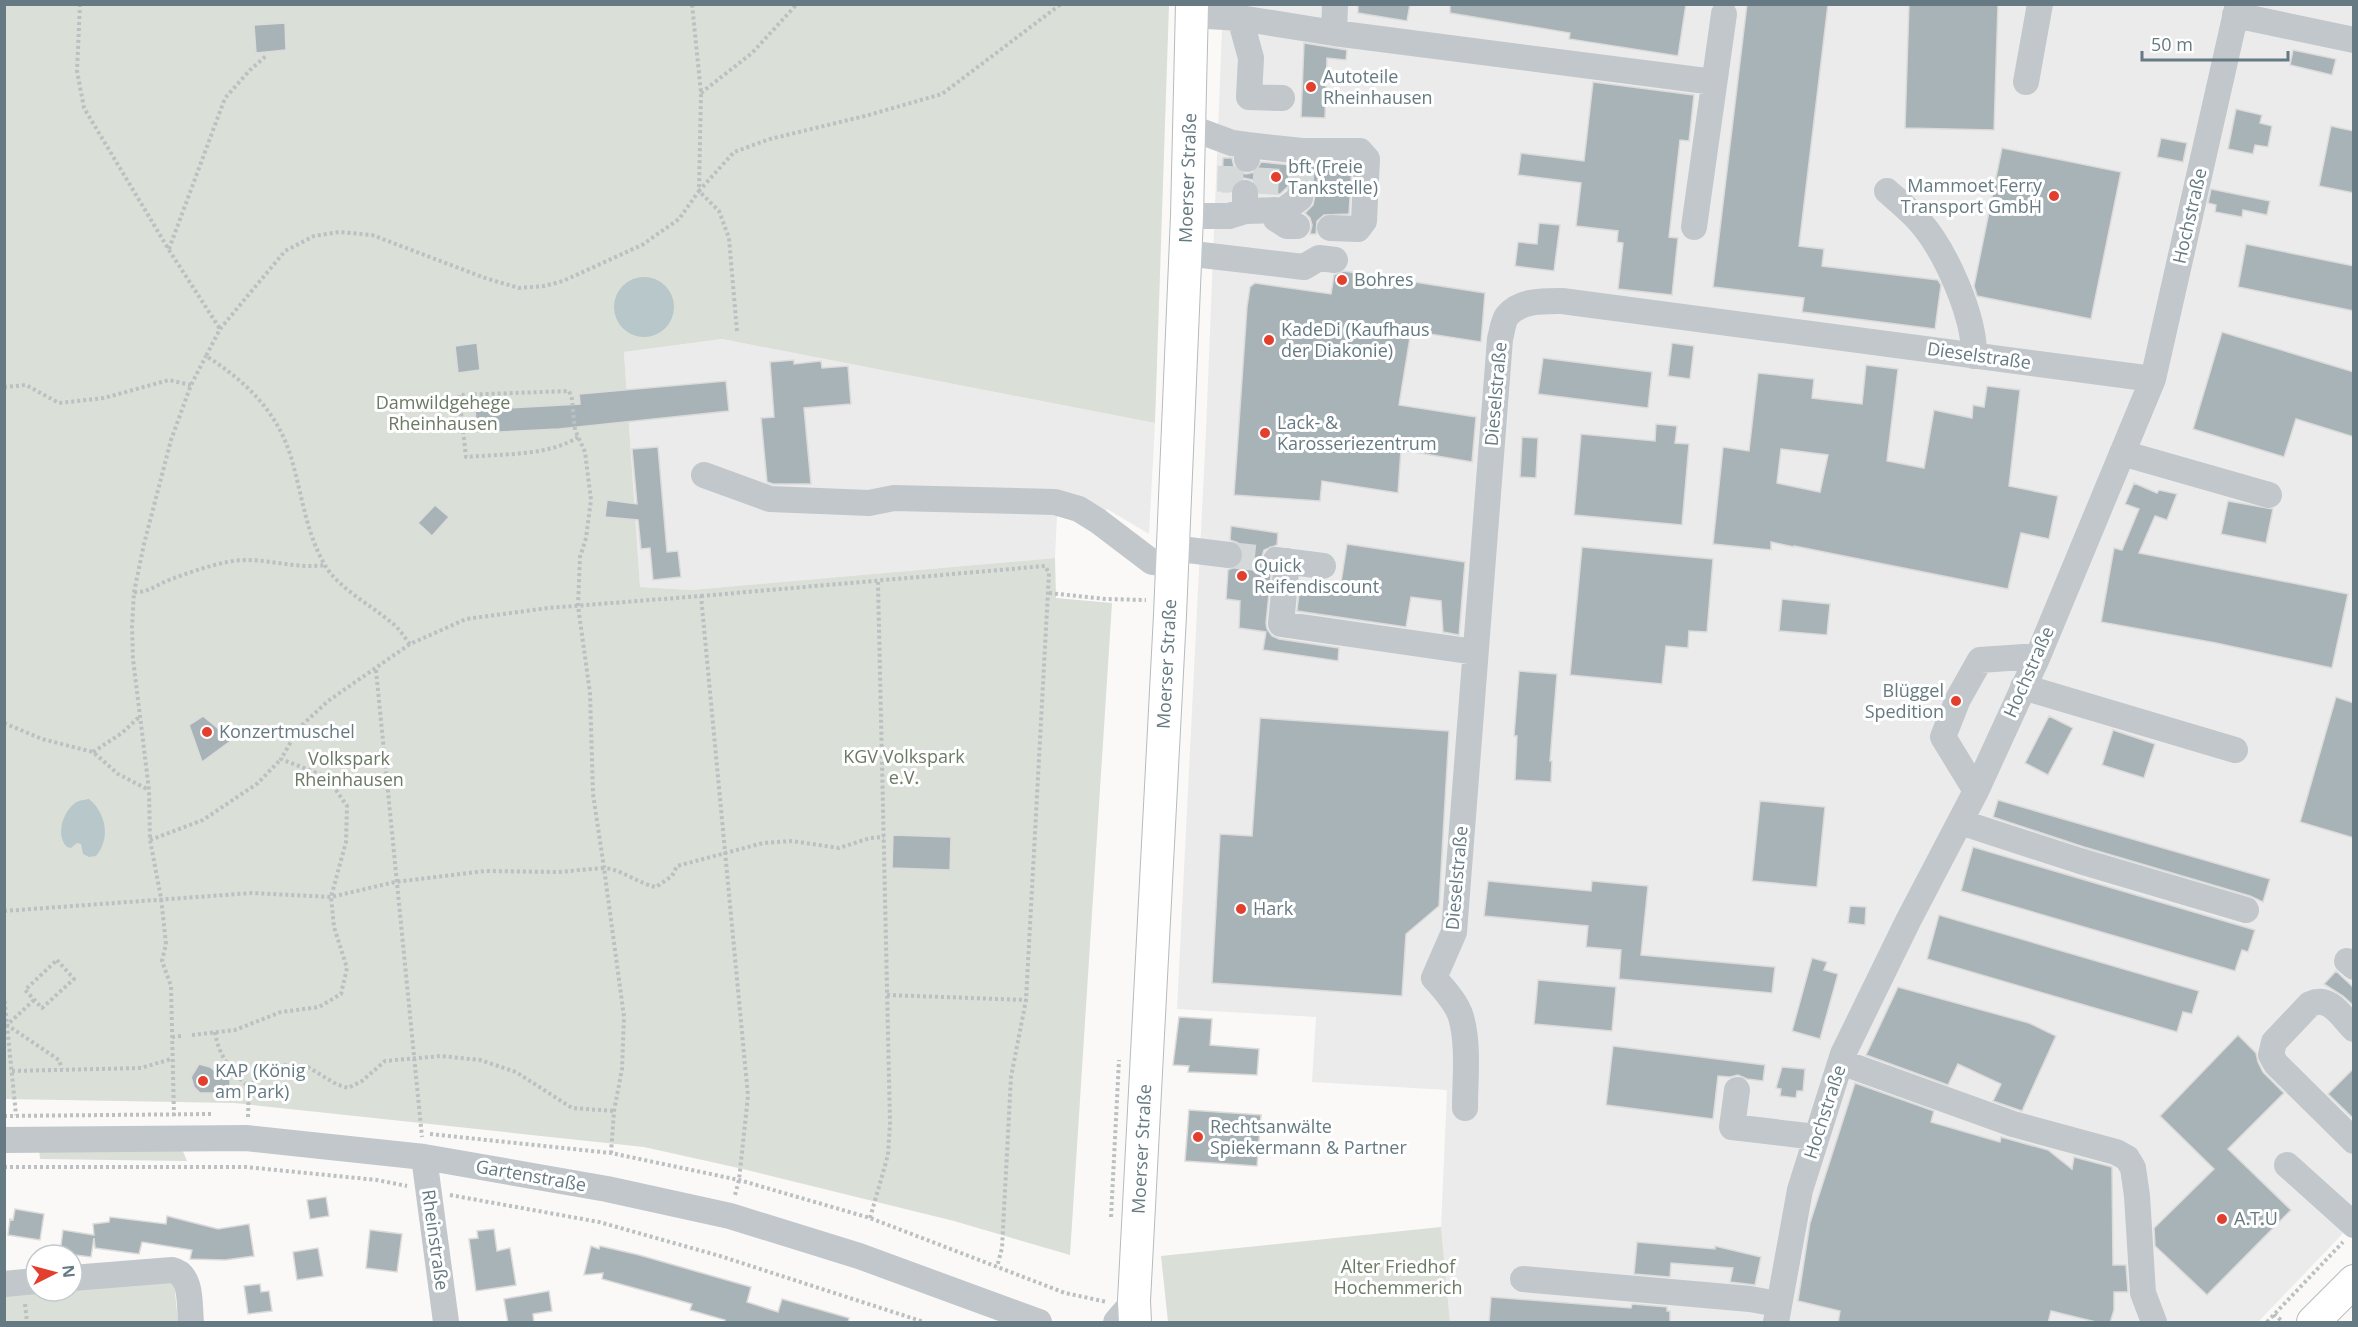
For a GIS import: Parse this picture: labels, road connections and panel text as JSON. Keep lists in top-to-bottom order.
{
  "streets": {
    "main road": ["Moerser Straße"],
    "street": [
      "Hochstraße",
      "Dieselstraße",
      "Gartenstraße",
      "Rheinstraße"
    ]
  },
  "crossings": [
    ["Hochstraße", "Dieselstraße"],
    ["Gartenstraße", "Rheinstraße"]
  ],
  "parks": [
    "Damwildgehege Rheinhausen",
    "KGV Volkspark e.V.",
    "Volkspark Rheinhausen",
    "Alter Friedhof Hochemmerich"
  ],
  "places": [
    "Autoteile Rheinhausen",
    "bft (Freie Tankstelle)",
    "Mammoet Ferry Transport GmbH",
    "Bohres",
    "KadeDi (Kaufhaus der Diakonie)",
    "Lack- & Karosseriezentrum",
    "Quick Reifendiscount",
    "Blüggel Spedition",
    "Konzertmuschel",
    "Hark",
    "KAP (König am Park)",
    "Rechtsanwälte Spiekermann & Partner",
    "A.T.U"
  ],
  "scale_bar": "50 m",
  "north": "right"
}
